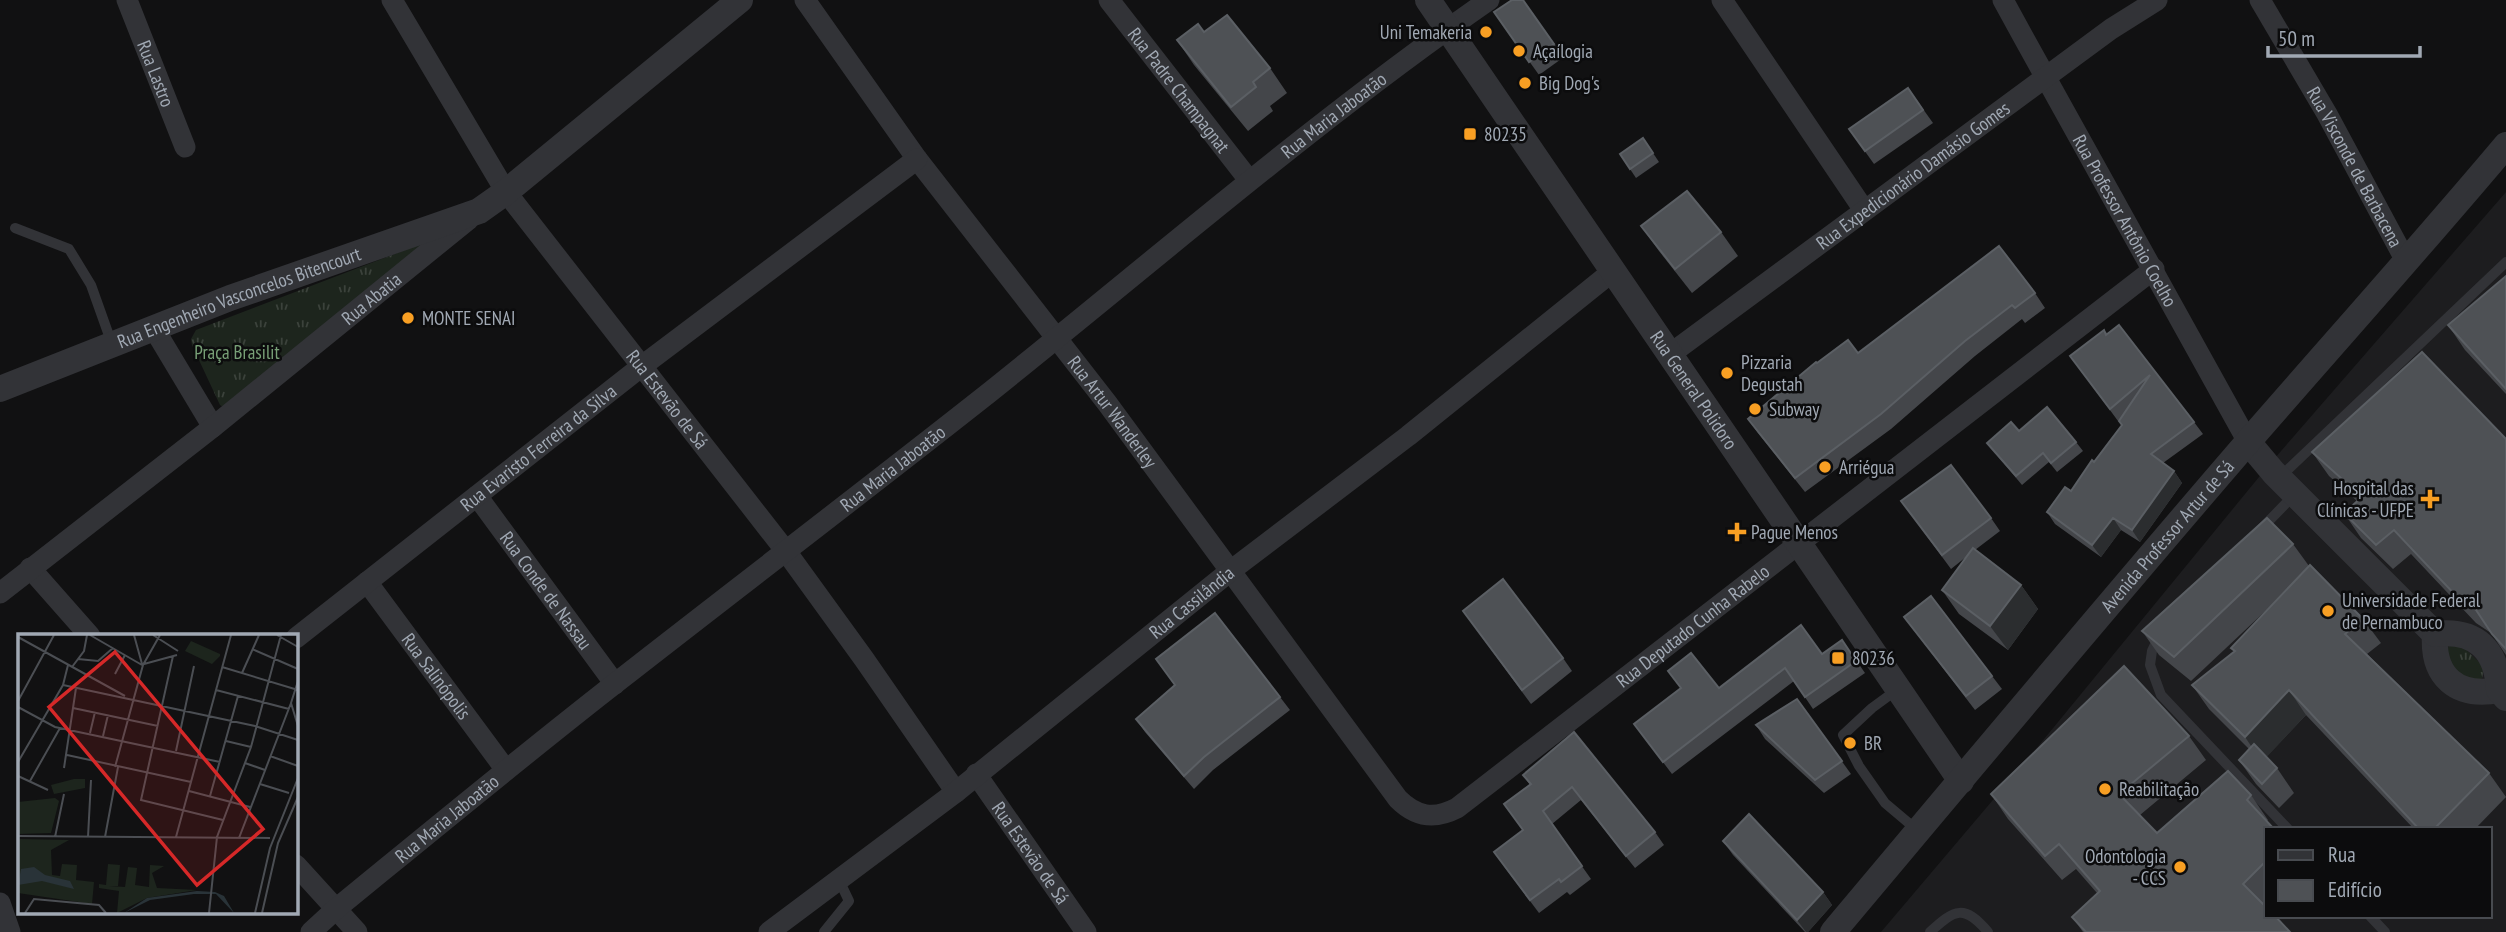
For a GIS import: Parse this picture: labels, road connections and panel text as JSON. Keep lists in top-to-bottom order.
{
  "streets": {
    "street": [
      "Rua Lastro",
      "Rua Padre Champagnat",
      "Rua Maria Jaboatão",
      "Rua Visconde de Barbacena",
      "Rua Expedicionário Damásio Gomes",
      "Rua Professor Antônio Coelho",
      "Rua Engenheiro Vasconcelos Bitencourt",
      "Rua Abatia",
      "Rua General Polidoro",
      "Rua Estevão de Sá",
      "Rua Artur Wanderley",
      "Rua Evaristo Ferreira da Silva",
      "Avenida Professor Artur de Sá",
      "Rua Conde de Nassau",
      "Rua Cassilândia",
      "Rua Deputado Cunha Rabelo",
      "Rua Salinópolis"
    ]
  },
  "crossings": [
    ["Rua Padre Champagnat", "Rua Maria Jaboatão"],
    ["Rua Maria Jaboatão", "Rua General Polidoro"],
    ["Rua Maria Jaboatão", "Rua Estevão de Sá"],
    ["Rua Maria Jaboatão", "Rua Artur Wanderley"],
    ["Rua Maria Jaboatão", "Rua Conde de Nassau"],
    ["Rua Maria Jaboatão", "Rua Salinópolis"],
    ["Rua Visconde de Barbacena", "Avenida Professor Artur de Sá"],
    ["Rua Expedicionário Damásio Gomes", "Rua Professor Antônio Coelho"],
    ["Rua Expedicionário Damásio Gomes", "Rua General Polidoro"],
    ["Rua Professor Antônio Coelho", "Avenida Professor Artur de Sá"],
    ["Rua Professor Antônio Coelho", "Rua Deputado Cunha Rabelo"],
    ["Rua Engenheiro Vasconcelos Bitencourt", "Rua Abatia"],
    ["Rua Abatia", "Rua Estevão de Sá"],
    ["Rua General Polidoro", "Avenida Professor Artur de Sá"],
    ["Rua General Polidoro", "Rua Cassilândia"],
    ["Rua General Polidoro", "Rua Deputado Cunha Rabelo"],
    ["Rua Estevão de Sá", "Rua Evaristo Ferreira da Silva"],
    ["Rua Estevão de Sá", "Rua Cassilândia"],
    ["Rua Artur Wanderley", "Rua Evaristo Ferreira da Silva"],
    ["Rua Artur Wanderley", "Rua Cassilândia"],
    ["Rua Artur Wanderley", "Rua Deputado Cunha Rabelo"],
    ["Rua Evaristo Ferreira da Silva", "Rua Conde de Nassau"],
    ["Rua Evaristo Ferreira da Silva", "Rua Salinópolis"]
  ],
  "parks": ["Praça Brasilit"],
  "places": {
    "other": [
      "Uni Temakeria",
      "Açaílogia",
      "Big Dog's",
      "MONTE SENAI",
      "Pizzaria Degustah",
      "Subway",
      "Arriégua",
      "Universidade Federal de Pernambuco",
      "BR",
      "Reabilitação",
      "Odontologia - CCS"
    ],
    "transit": ["80235", "80236"],
    "health": ["Hospital das Clínicas - UFPE", "Pague Menos"]
  },
  "legend": ["Rua", "Edifício"],
  "scale_bar": "50 m"
}
